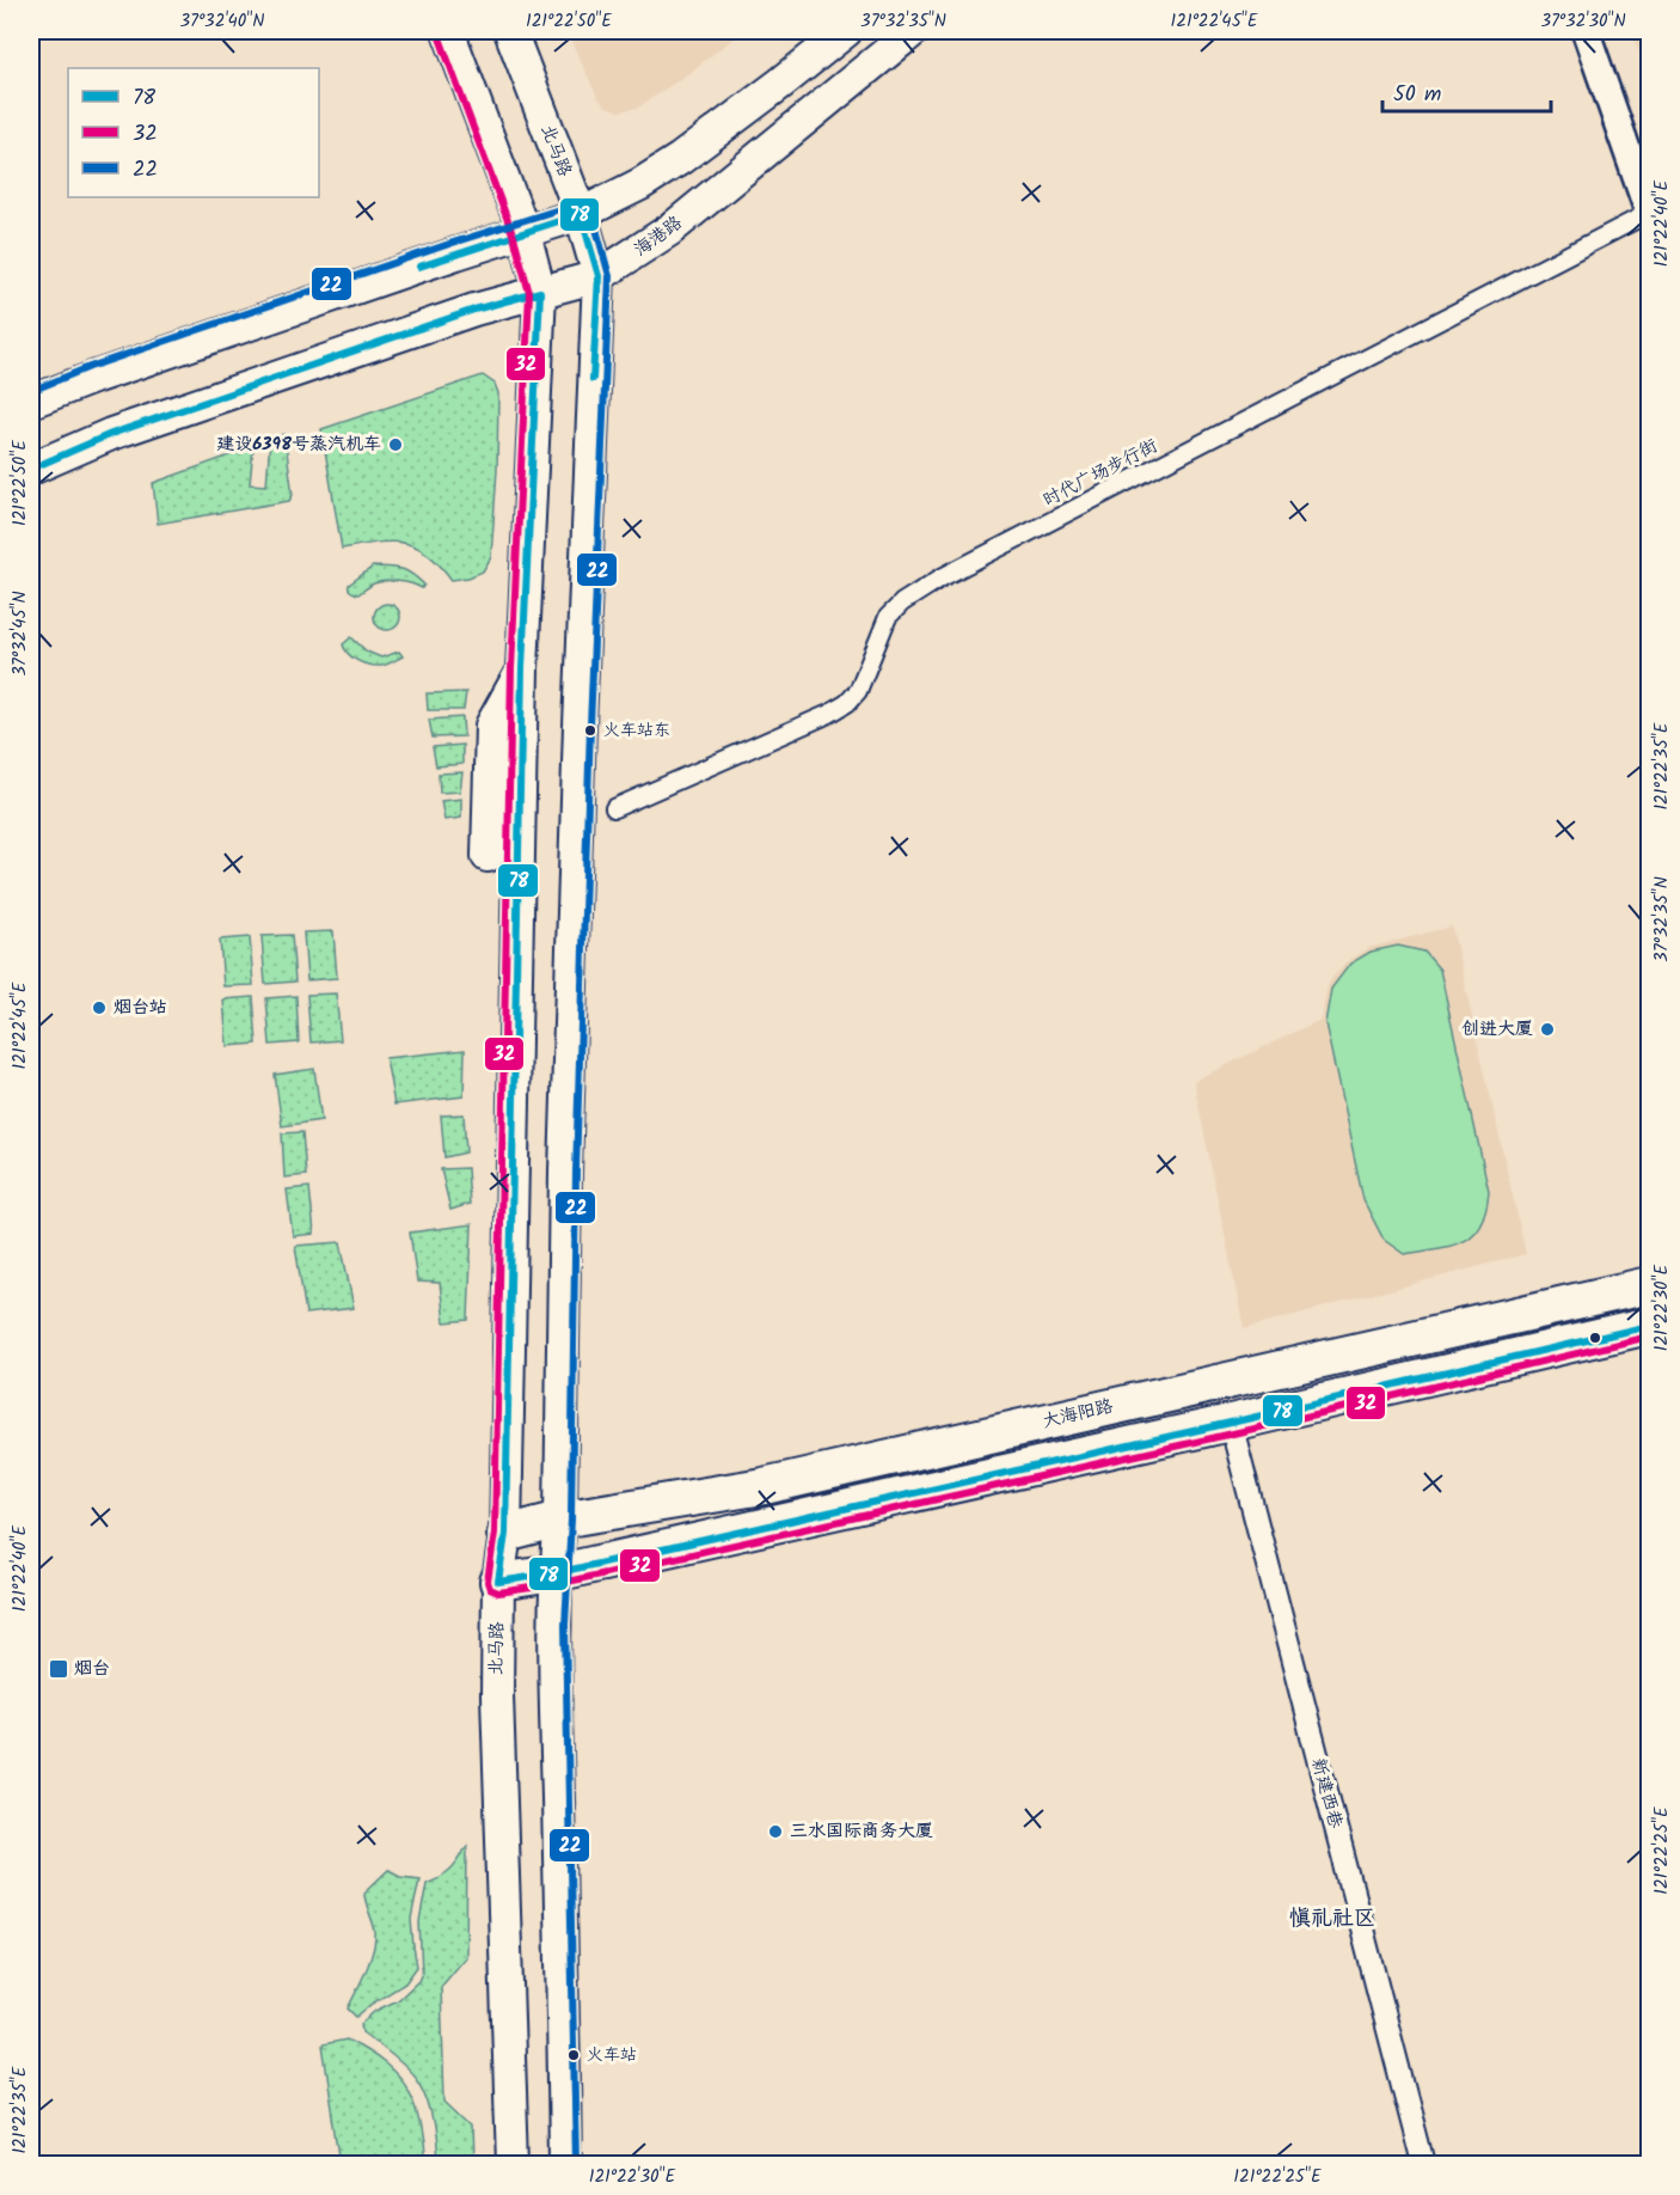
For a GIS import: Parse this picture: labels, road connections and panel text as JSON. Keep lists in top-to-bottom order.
{
  "streets": {
    "highway": ["大海阳路"],
    "main road": ["北马路", "海港路"],
    "street": ["时代广场步行街", "新建西巷"]
  },
  "crossings": [
    ["北马路", "海港路"],
    ["北马路", "大海阳路"]
  ],
  "districts": ["慎礼社区"],
  "places": {
    "other": [
      "建设6398号蒸汽机车",
      "火车站东",
      "烟台站",
      "创进大厦",
      "三水国际商务大厦",
      "火车站"
    ],
    "transit": ["烟台"]
  },
  "lines": ["transit line 32", "transit line 22", "transit line 78"],
  "legend": ["78", "32", "22"],
  "scale_bar": "50 m",
  "coordinates": [
    "37°32'40\"N",
    "121°22'50\"E",
    "37°32'35\"N",
    "121°22'45\"E",
    "37°32'30\"N",
    "121°22'40\"E",
    "37°32'45\"N",
    "121°22'35\"E",
    "121°22'30\"E",
    "121°22'25\"E"
  ]
}
